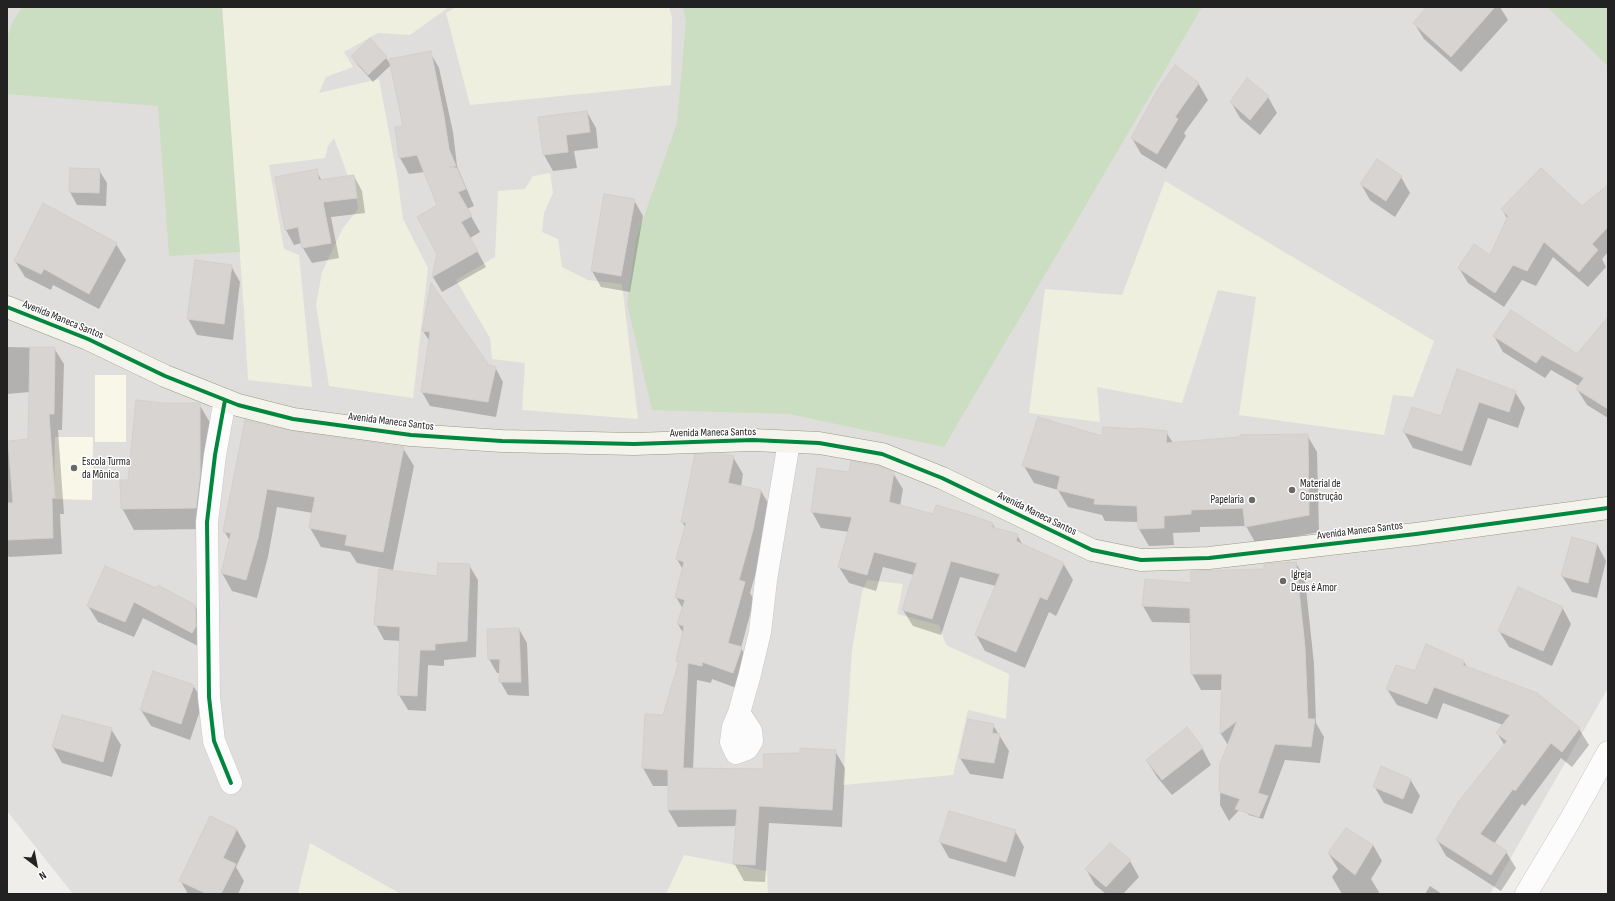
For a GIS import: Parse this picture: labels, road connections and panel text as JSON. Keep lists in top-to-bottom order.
{
  "streets": {
    "street": ["Avenida Maneca Santos"]
  },
  "places": [
    "Escola Turma da Mônica",
    "Material de Construção",
    "Papelaria",
    "Igreja Deus é Amor"
  ],
  "north": "bottom right"
}
